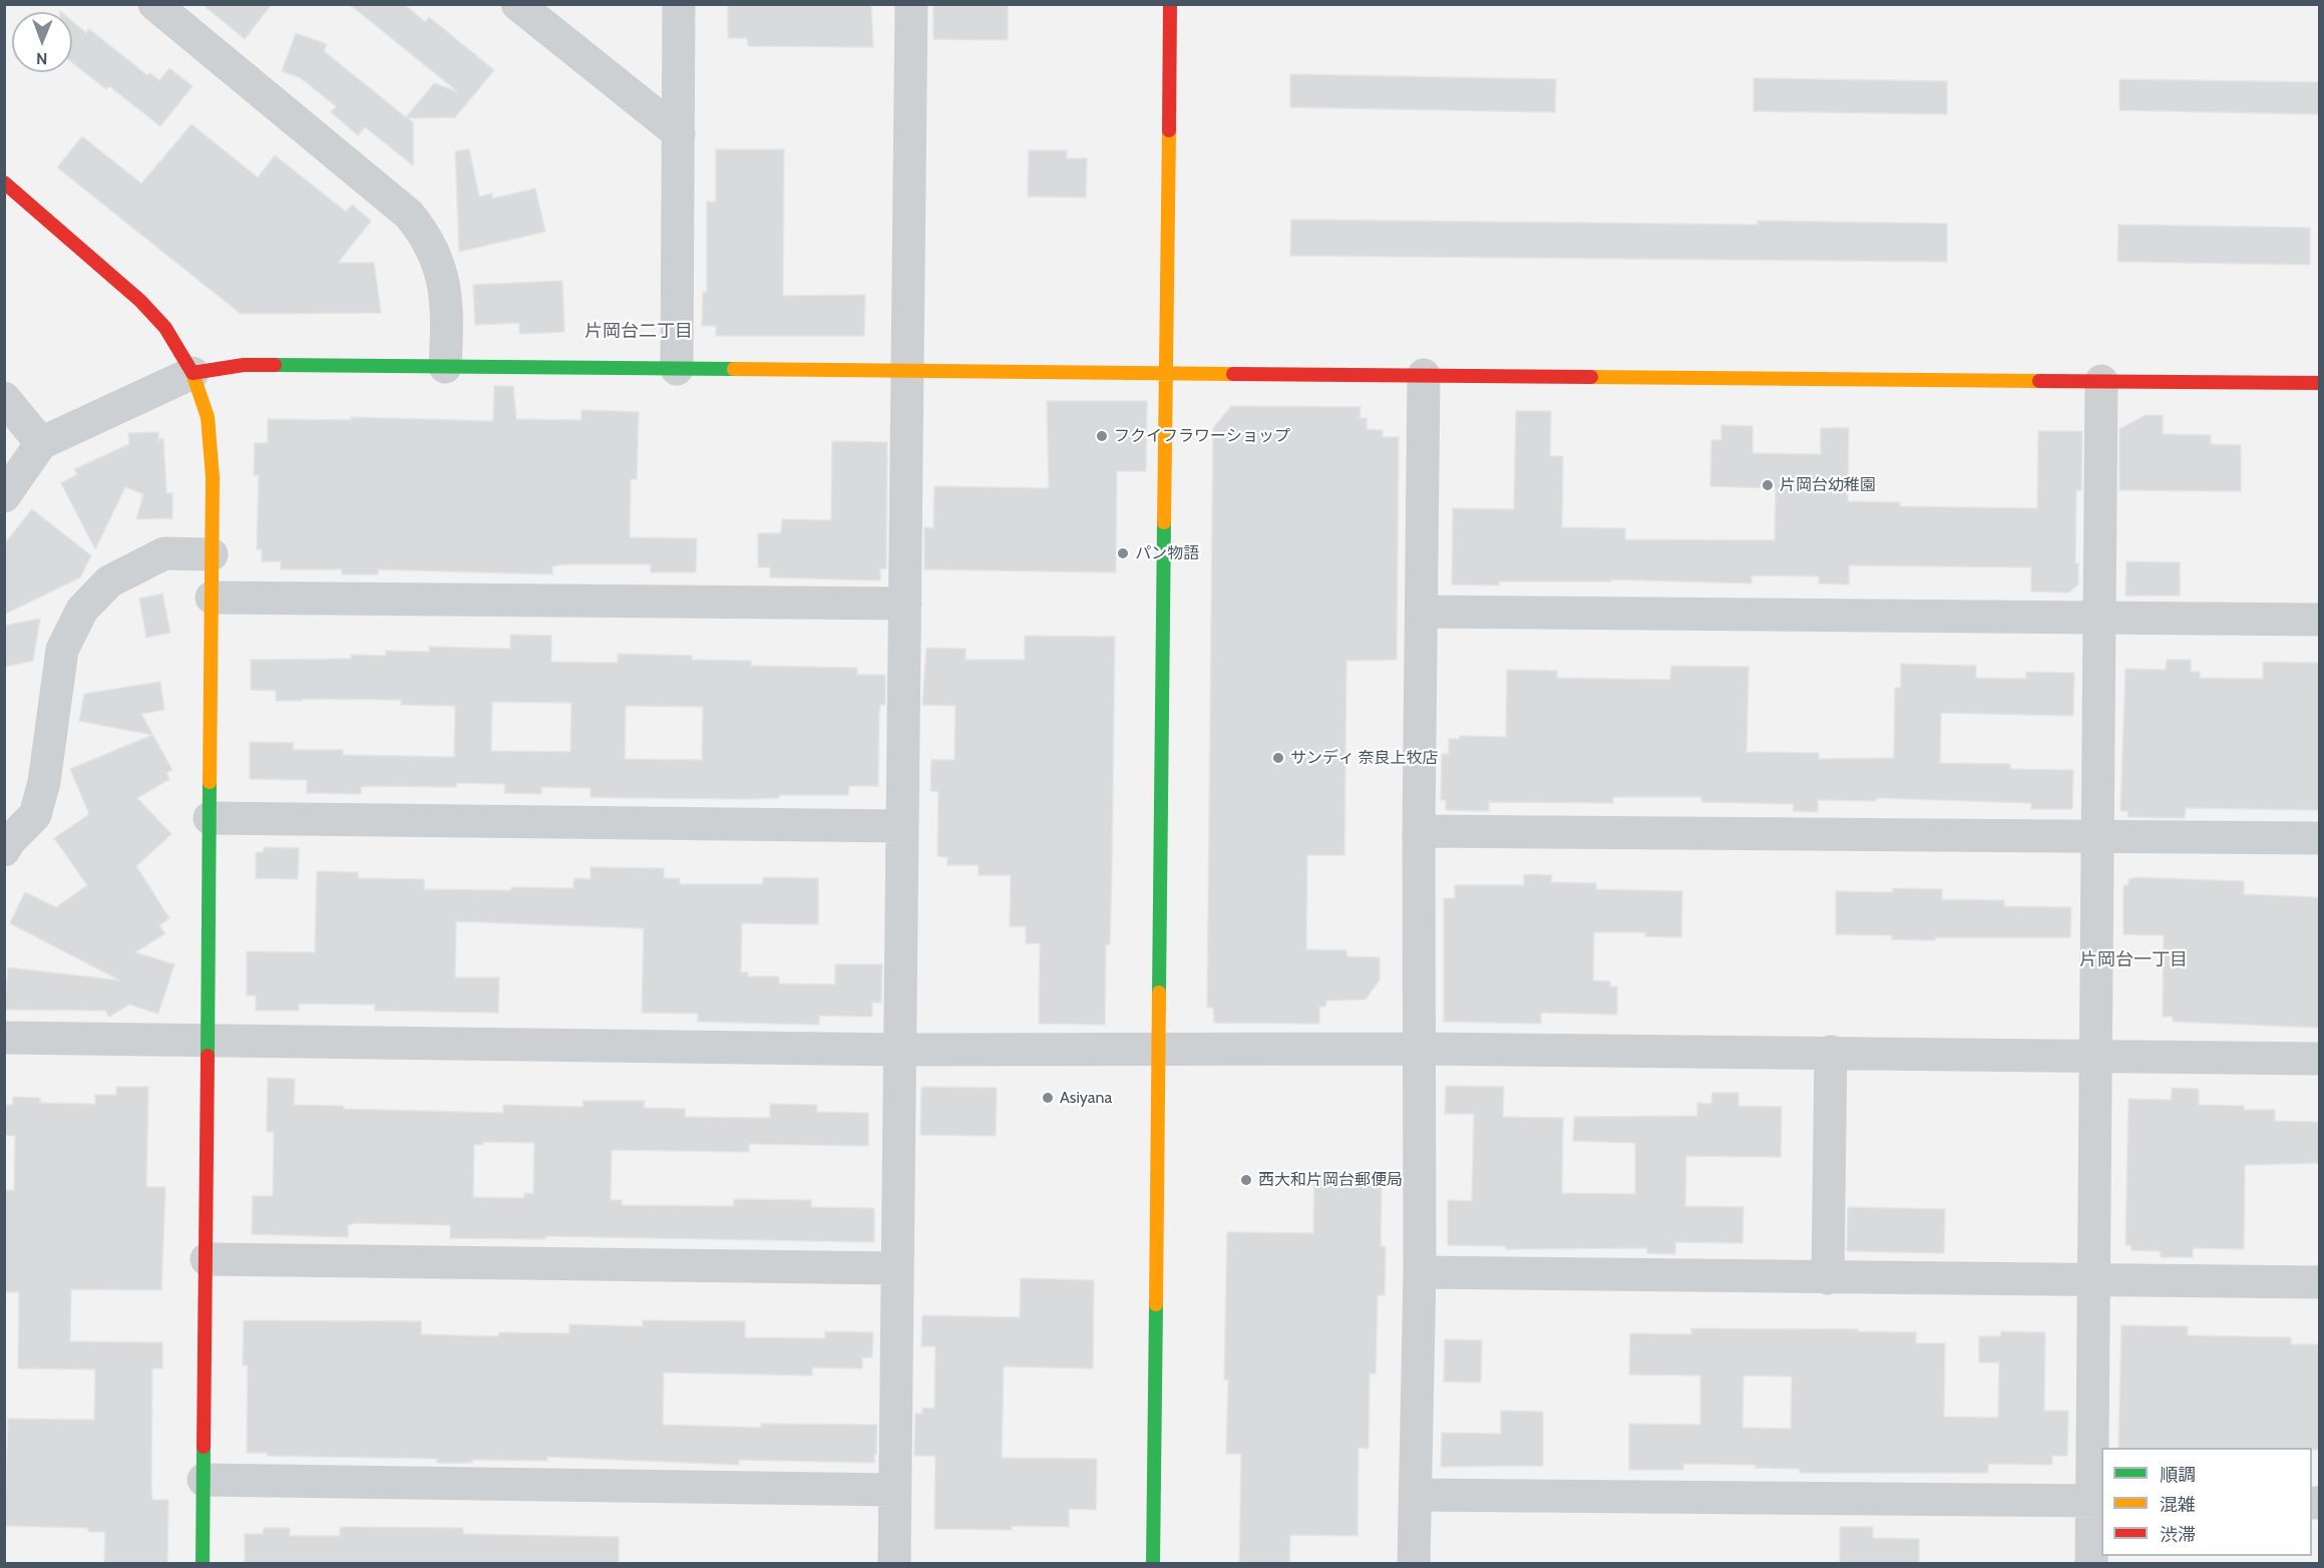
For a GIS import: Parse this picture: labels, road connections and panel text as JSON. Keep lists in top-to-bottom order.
{
  "districts": ["片岡台二丁目", "片岡台一丁目"],
  "places": [
    "フクイフラワーショップ",
    "片岡台幼稚園",
    "パン物語",
    "サンディ 奈良上牧店",
    "Asiyana",
    "西大和片岡台郵便局"
  ],
  "legend": ["順調", "混雑", "渋滞"],
  "north": "bottom"
}
